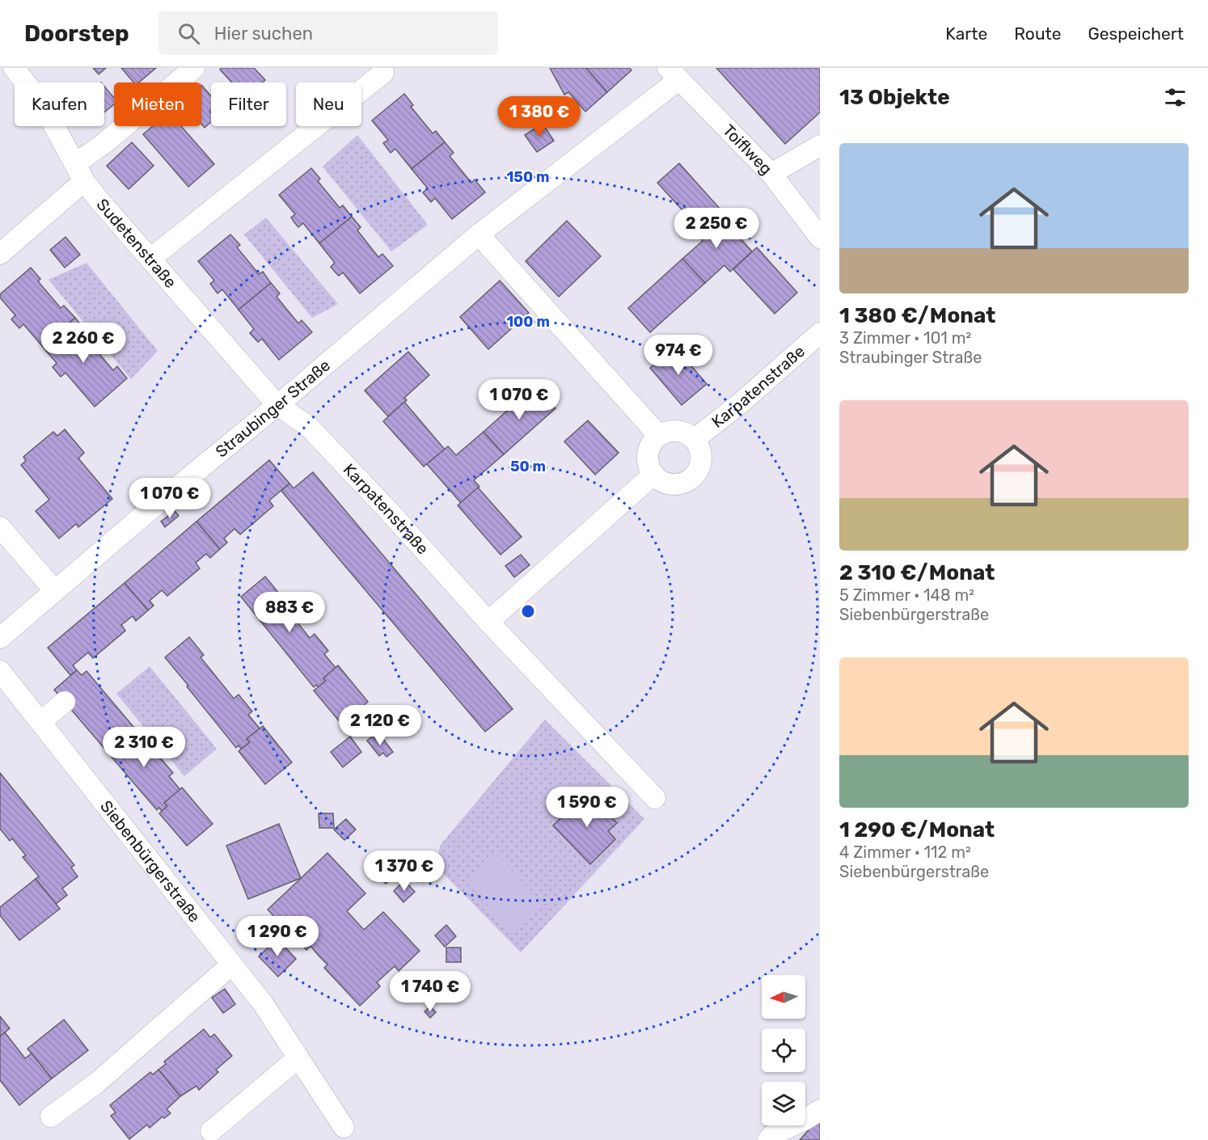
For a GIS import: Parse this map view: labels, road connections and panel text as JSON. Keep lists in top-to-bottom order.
{
  "streets": {
    "street": [
      "Toiflweg",
      "Sudetenstraße",
      "Karpatenstraße",
      "Straubinger Straße",
      "Siebenbürgerstraße"
    ]
  },
  "crossings": [
    ["Toiflweg", "Straubinger Straße"],
    ["Sudetenstraße", "Karpatenstraße"],
    ["Sudetenstraße", "Straubinger Straße"],
    ["Karpatenstraße", "Straubinger Straße"]
  ],
  "north": "left",
  "page": {
    "header": "Doorstep",
    "search": "Hier suchen",
    "nav": ["Karte", "Route", "Gespeichert"],
    "heading": "13 Objekte",
    "chip": [
      "Kaufen",
      "Mieten",
      "Filter",
      "Neu"
    ],
    "price": [
      "1 380 €",
      "2 250 €",
      "2 260 €",
      "974 €",
      "1 070 €",
      "1 070 €",
      "883 €",
      "2 120 €",
      "2 310 €",
      "1 590 €",
      "1 370 €",
      "1 290 €",
      "1 740 €"
    ],
    "list": [
      {
        "name": "1 380 €/Monat",
        "note": "3 Zimmer · 101 m² · Straubinger Straße"
      },
      {
        "name": "2 310 €/Monat",
        "note": "5 Zimmer · 148 m² · Siebenbürgerstraße"
      },
      {
        "name": "1 290 €/Monat",
        "note": "4 Zimmer · 112 m² · Siebenbürgerstraße"
      }
    ]
  },
  "rings": ["150 m", "100 m", "50 m"]
}
